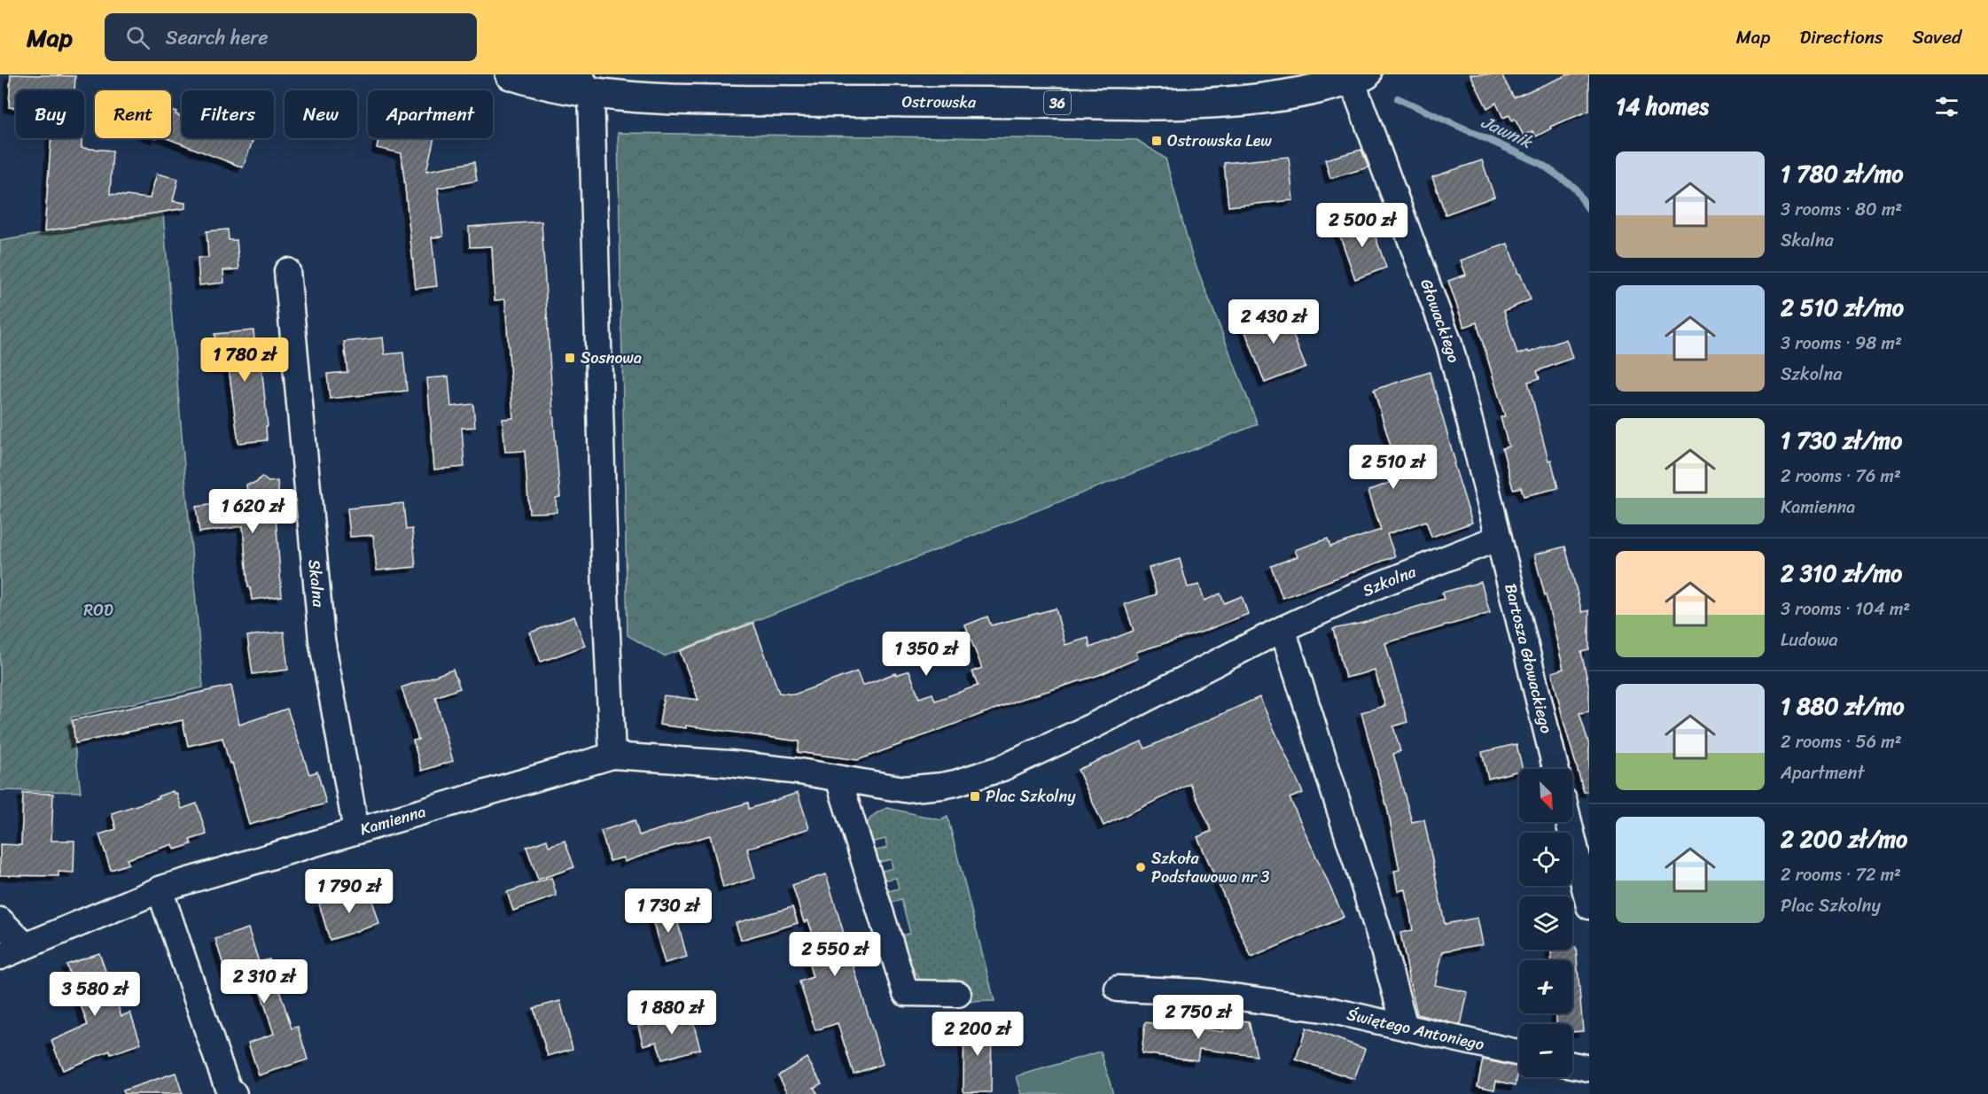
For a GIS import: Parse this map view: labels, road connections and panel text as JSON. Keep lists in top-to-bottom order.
{
  "streets": {
    "main road": ["Ostrowska", "36"],
    "street": [
      "Głowackiego",
      "Szkolna",
      "Skalna",
      "Bartosza Głowackiego",
      "Kamienna",
      "Świętego Antoniego"
    ]
  },
  "crossings": [
    ["Ostrowska", "Głowackiego"],
    ["Głowackiego", "Szkolna"],
    ["Głowackiego", "Bartosza Głowackiego"],
    ["Szkolna", "Bartosza Głowackiego"],
    ["Szkolna", "Kamienna"],
    ["Skalna", "Kamienna"]
  ],
  "water": ["Jawnik"],
  "parks": ["ROD"],
  "places": {
    "transit": ["Ostrowska Lew", "Sosnowa", "Plac Szkolny"],
    "other": ["Szkoła Podstawowa nr 3"]
  },
  "north": "bottom right",
  "page": {
    "header": "Map",
    "search": "Search here",
    "nav": ["Map", "Directions", "Saved"],
    "heading": "14 homes",
    "chip": [
      "Buy",
      "Rent",
      "Filters",
      "New",
      "Apartment"
    ],
    "list": [
      {
        "name": "1 780 zł/mo",
        "note": "3 rooms · 80 m² · Skalna"
      },
      {
        "name": "2 510 zł/mo",
        "note": "3 rooms · 98 m² · Szkolna"
      },
      {
        "name": "1 730 zł/mo",
        "note": "2 rooms · 76 m² · Kamienna"
      },
      {
        "name": "2 310 zł/mo",
        "note": "3 rooms · 104 m² · Ludowa"
      },
      {
        "name": "1 880 zł/mo",
        "note": "2 rooms · 56 m² · Apartment"
      },
      {
        "name": "2 200 zł/mo",
        "note": "2 rooms · 72 m² · Plac Szkolny"
      }
    ],
    "price": [
      "2 500 zł",
      "2 430 zł",
      "1 780 zł",
      "2 510 zł",
      "1 620 zł",
      "1 350 zł",
      "1 790 zł",
      "1 730 zł",
      "2 550 zł",
      "2 310 zł",
      "3 580 zł",
      "1 880 zł",
      "2 750 zł",
      "2 200 zł"
    ],
    "map_buttons": ["+", "−"]
  }
}
